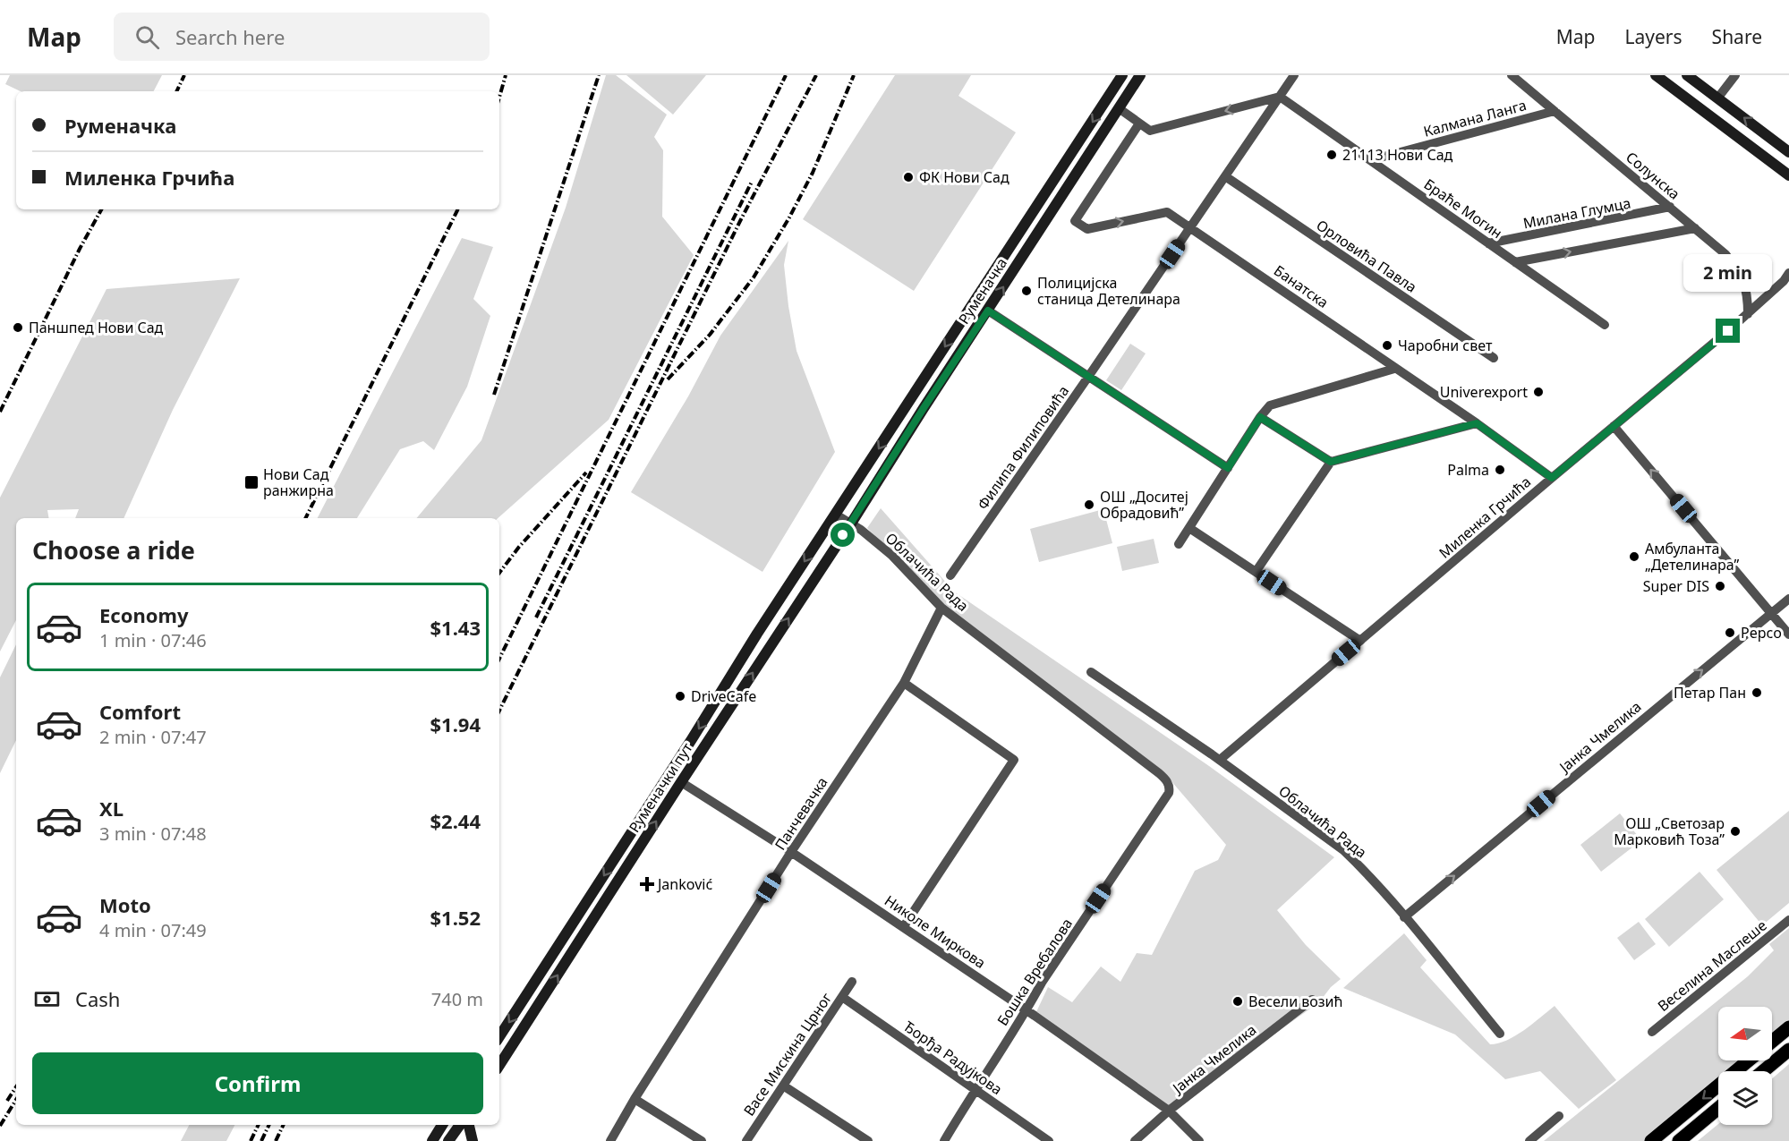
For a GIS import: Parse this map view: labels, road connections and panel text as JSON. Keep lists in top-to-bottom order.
{
  "streets": {
    "main road": ["Руменачка", "Руменачки пут"],
    "street": [
      "Калмана Ланга",
      "Солунска",
      "Браће Могин",
      "Милана Глумца",
      "Орловића Павла",
      "Банатска",
      "Филипа Филиповића",
      "Миленка Грчића",
      "Облачића Рада",
      "Јанка Чмелика",
      "Панчевачка",
      "Николе Миркова",
      "Веселина Маслеше",
      "Бошка Вребалова",
      "Васе Мискина Црног",
      "Ђорђа Радујкова"
    ]
  },
  "crossings": [
    ["Калмана Ланга", "Солунска"],
    ["Калмана Ланга", "Браће Могин"],
    ["Солунска", "Милана Глумца"],
    ["Солунска", "Миленка Грчића"],
    ["Браће Могин", "Милана Глумца"],
    ["Браће Могин", "Филипа Филиповића"],
    ["Орловића Павла", "Филипа Филиповића"],
    ["Банатска", "Филипа Филиповића"],
    ["Банатска", "Миленка Грчића"],
    ["Руменачка", "Облачића Рада"],
    ["Руменачка", "Руменачки пут"],
    ["Миленка Грчића", "Облачића Рада"],
    ["Облачића Рада", "Јанка Чмелика"],
    ["Облачића Рада", "Руменачки пут"],
    ["Облачића Рада", "Панчевачка"],
    ["Облачића Рада", "Бошка Вребалова"],
    ["Јанка Чмелика", "Николе Миркова"],
    ["Руменачки пут", "Николе Миркова"],
    ["Панчевачка", "Николе Миркова"],
    ["Николе Миркова", "Бошка Вребалова"],
    ["Бошка Вребалова", "Ђорђа Радујкова"],
    ["Васе Мискина Црног", "Ђорђа Радујкова"]
  ],
  "one_way": ["Јанка Чмелика"],
  "places": {
    "other": [
      "21113 Нови Сад",
      "ФК Нови Сад",
      "Полицијска станица Детелинара",
      "Паншпед Нови Сад",
      "Чаробни свет",
      "Univerexport",
      "Palma",
      "ОШ „Доситеј Обрадовић”",
      "Амбуланта „Детелинара”",
      "Super DIS",
      "Pepco",
      "Петар Пан",
      "DriveCafe",
      "ОШ „Светозар Марковић Тоза”",
      "Весели возић"
    ],
    "transit": ["Нови Сад ранжирна"],
    "health": ["Janković"]
  },
  "north": "left",
  "page": {
    "header": "Map",
    "search": "Search here",
    "nav": ["Map", "Layers", "Share"],
    "banner": ["Руменачка", "Миленка Грчића"],
    "bubble": "2 min",
    "heading": "Choose a ride",
    "list": [
      {
        "name": "Economy",
        "note": "1 min · 07:46",
        "value": "$1.43"
      },
      {
        "name": "Comfort",
        "note": "2 min · 07:47",
        "value": "$1.94"
      },
      {
        "name": "XL",
        "note": "3 min · 07:48",
        "value": "$2.44"
      },
      {
        "name": "Moto",
        "note": "4 min · 07:49",
        "value": "$1.52"
      }
    ],
    "pay": ["Cash", "740 m"],
    "buttons": "Confirm"
  }
}
